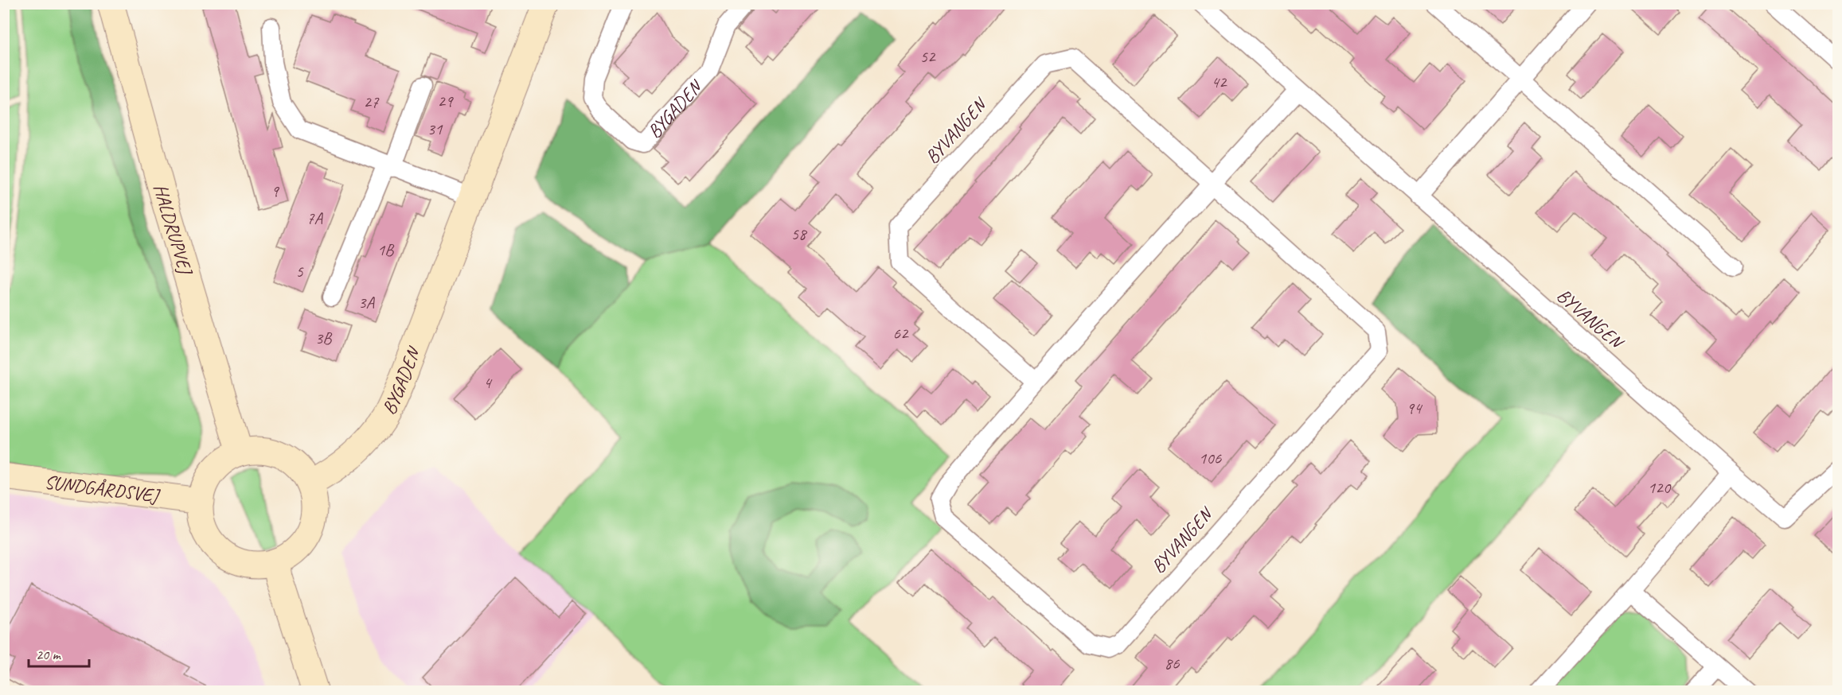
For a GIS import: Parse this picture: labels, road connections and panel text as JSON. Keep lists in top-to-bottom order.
{
  "streets": {
    "main road": ["BYGADEN", "HALDRUPVEJ", "SUNDGÅRDSVEJ"],
    "street": ["BYVANGEN"]
  },
  "crossings": [
    ["BYGADEN", "HALDRUPVEJ"],
    ["BYGADEN", "SUNDGÅRDSVEJ"],
    ["HALDRUPVEJ", "SUNDGÅRDSVEJ"]
  ],
  "house_numbers": [
    "52",
    "42",
    "29",
    "27",
    "31",
    "9",
    "7A",
    "58",
    "1B",
    "5",
    "3A",
    "62",
    "3B",
    "4",
    "94",
    "106",
    "120",
    "86"
  ],
  "scale_bar": "20 m"
}
